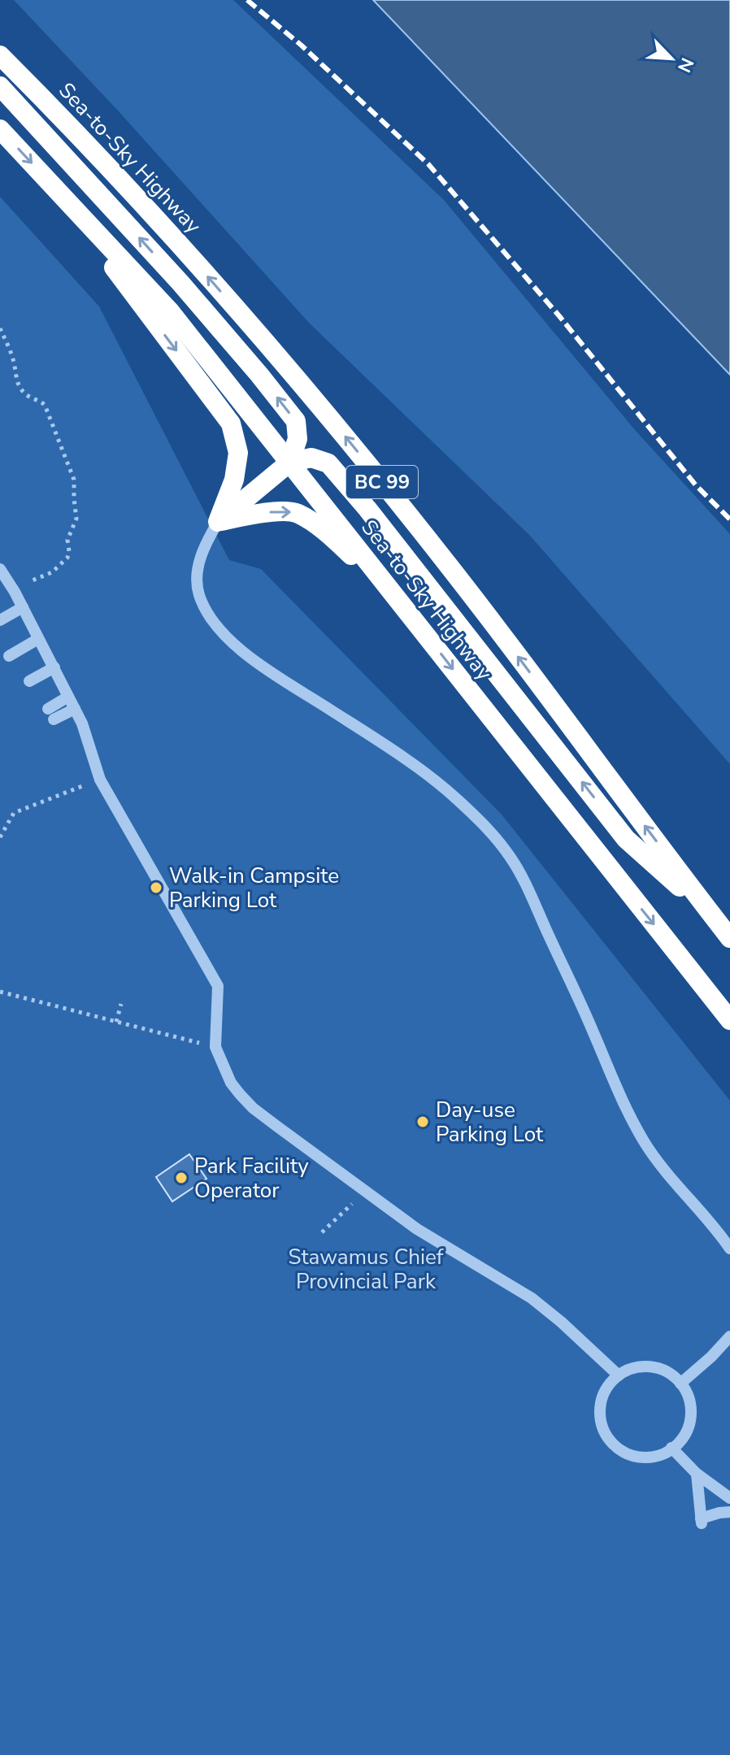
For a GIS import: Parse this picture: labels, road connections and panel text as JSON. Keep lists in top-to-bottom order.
{
  "streets": {
    "highway": ["Sea-to-Sky Highway", "BC 99"]
  },
  "parks": ["Stawamus Chief Provincial Park"],
  "places": ["Walk-in Campsite Parking Lot", "Day-use Parking Lot", "Park Facility Operator"],
  "north": "bottom right"
}
